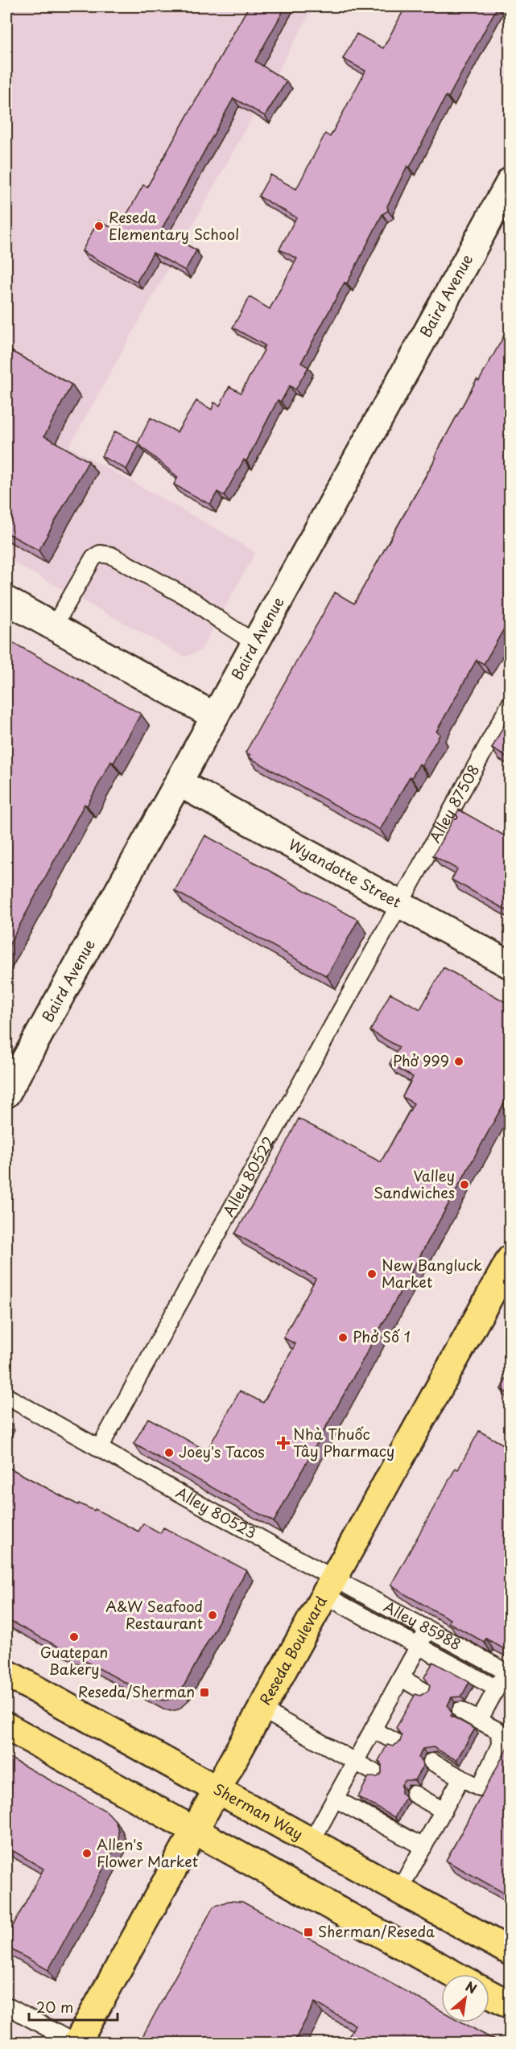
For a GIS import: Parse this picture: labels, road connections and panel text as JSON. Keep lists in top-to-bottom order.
{
  "streets": {
    "main road": ["Reseda Boulevard", "Sherman Way"],
    "street": ["Baird Avenue", "Wyandotte Street"],
    "lane": [
      "Alley 87508",
      "Alley 80522",
      "Alley 80523",
      "Alley 85988"
    ]
  },
  "crossings": [
    ["Baird Avenue", "Wyandotte Street"],
    ["Alley 87508", "Wyandotte Street"],
    ["Alley 87508", "Alley 80522"],
    ["Wyandotte Street", "Alley 80522"],
    ["Alley 80522", "Alley 80523"],
    ["Alley 80523", "Alley 85988"],
    ["Alley 80523", "Reseda Boulevard"],
    ["Alley 85988", "Reseda Boulevard"],
    ["Reseda Boulevard", "Sherman Way"]
  ],
  "places": {
    "other": [
      "Reseda Elementary School",
      "Phở 999",
      "Valley Sandwiches",
      "New Bangluck Market",
      "Phở Số 1",
      "Joey's Tacos",
      "A&W Seafood Restaurant",
      "Guatepan Bakery",
      "Allen's Flower Market"
    ],
    "health": ["Nhà Thuốc Tây Pharmacy"],
    "transit": ["Reseda/Sherman", "Sherman/Reseda"]
  },
  "scale_bar": "20 m",
  "north": "top right"
}
